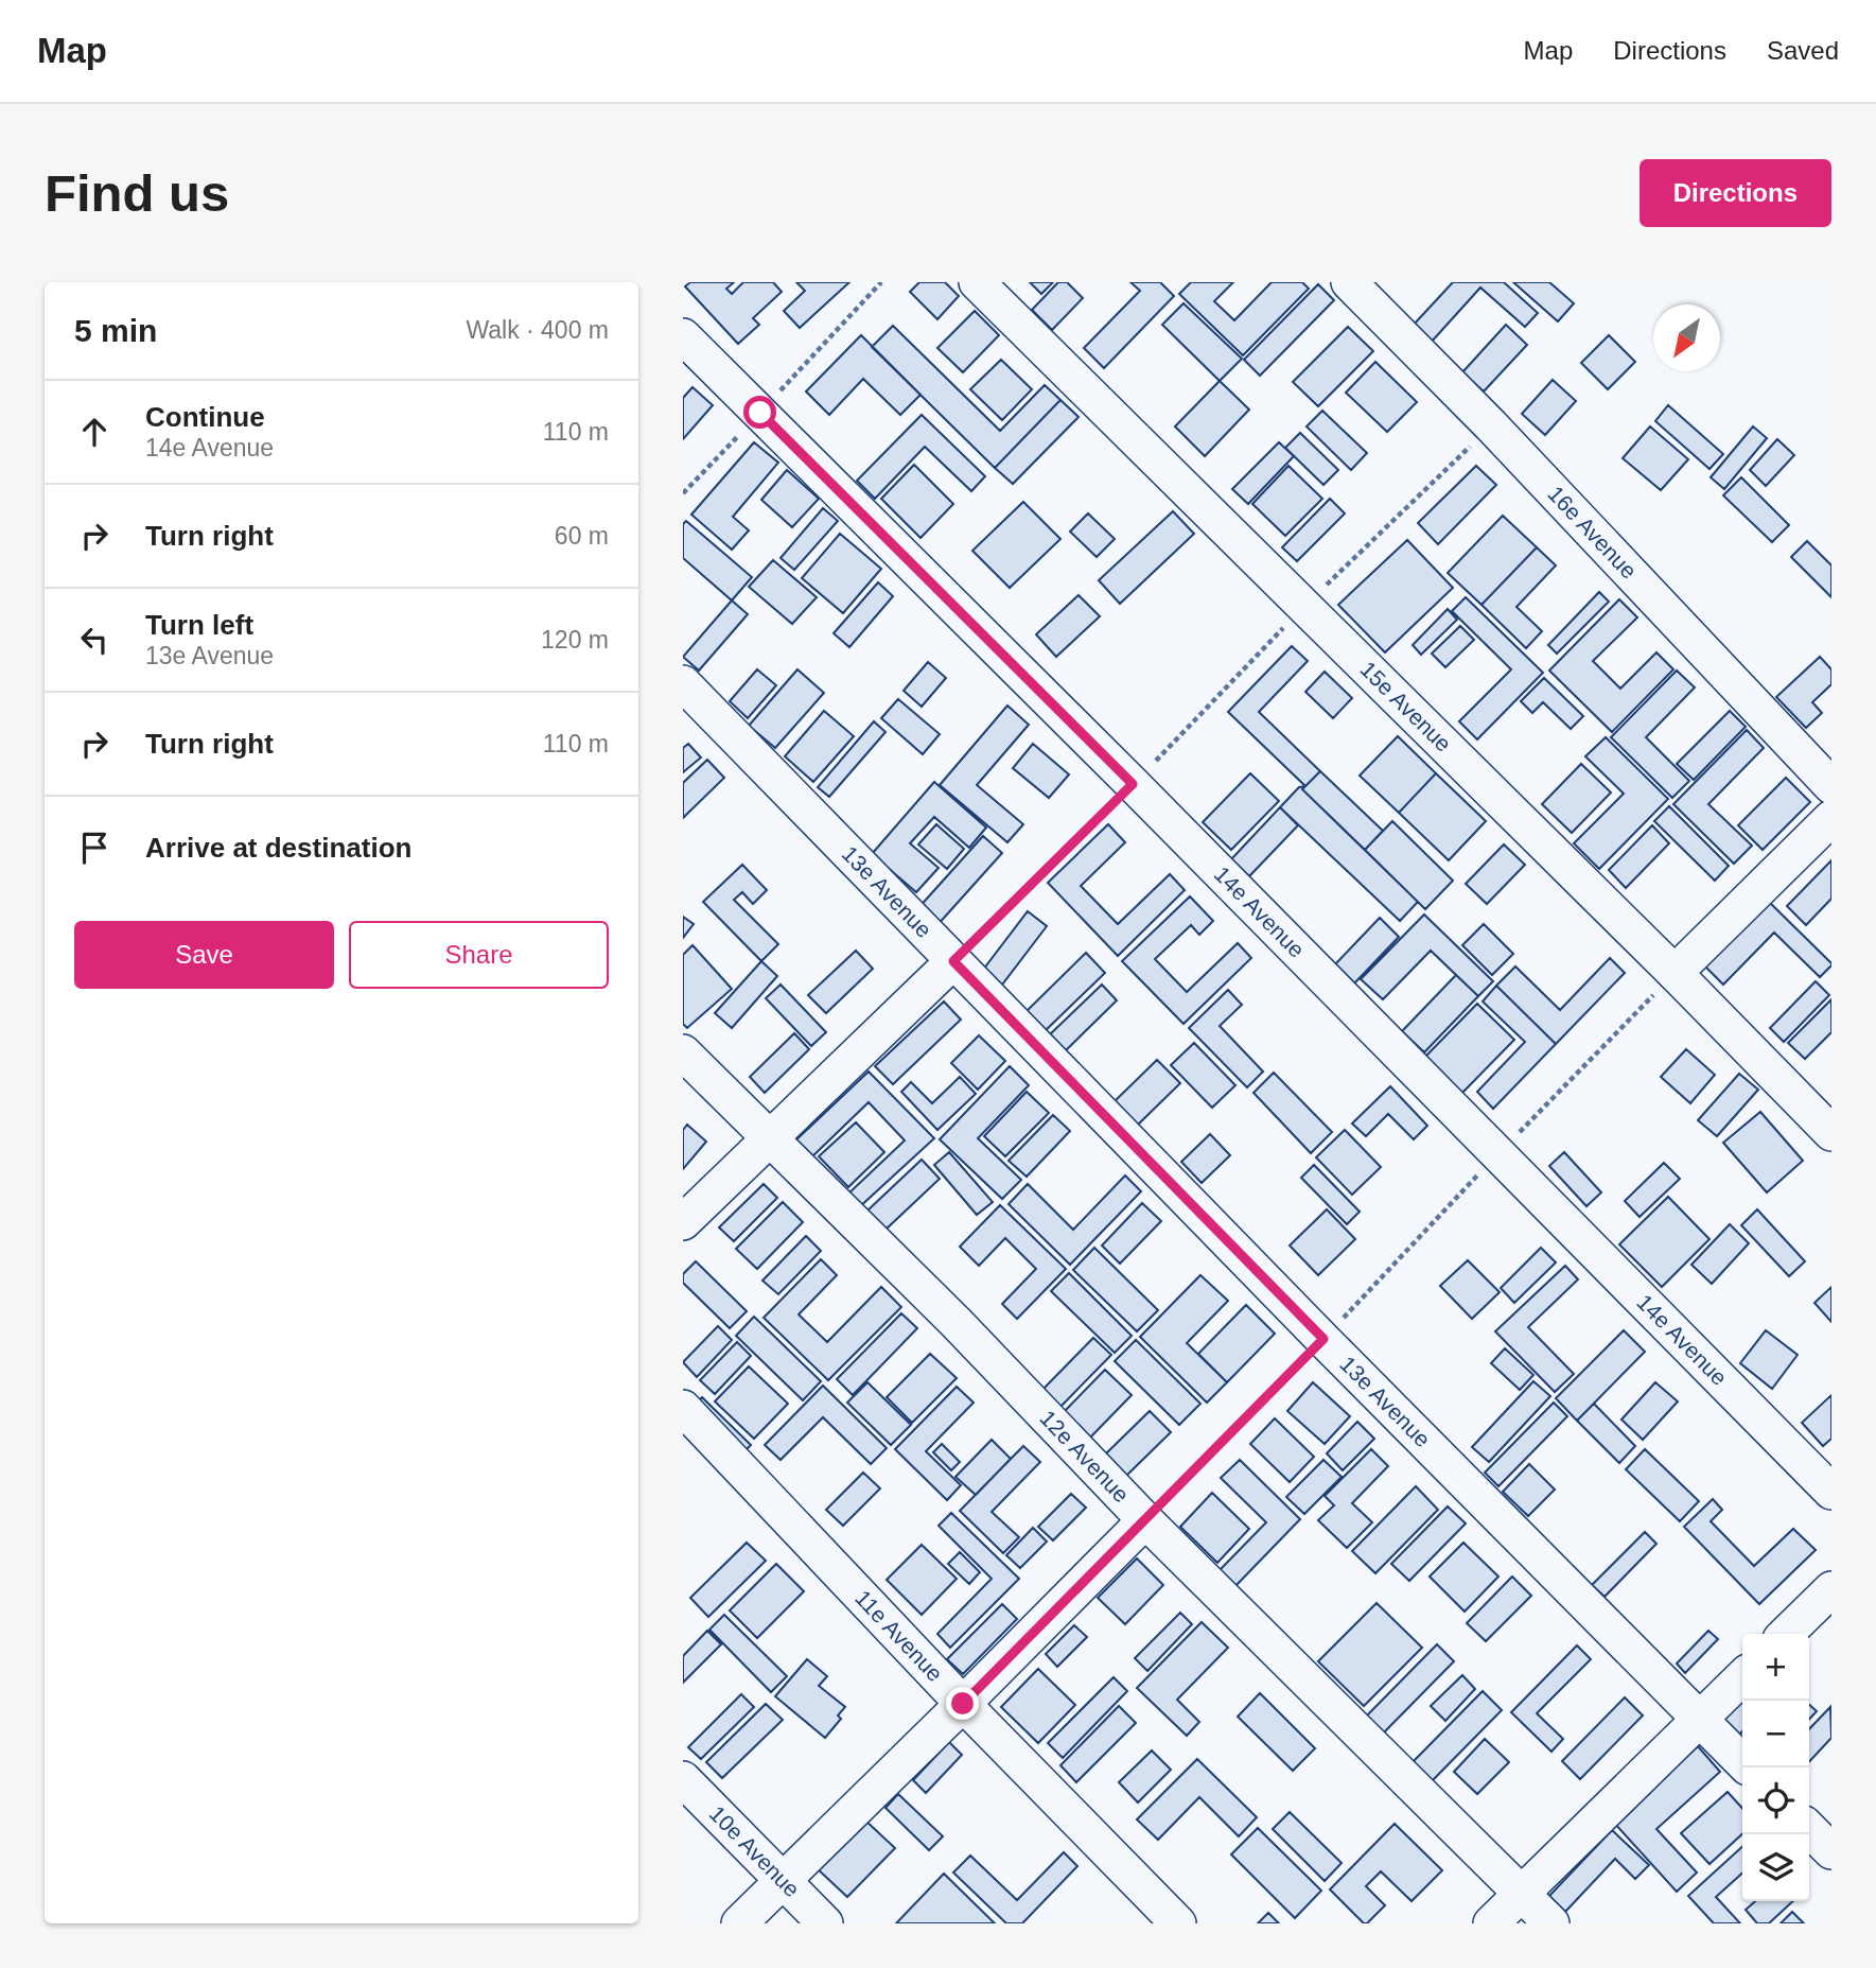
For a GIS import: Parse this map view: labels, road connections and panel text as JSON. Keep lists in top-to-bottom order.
{
  "streets": {
    "street": [
      "16e Avenue",
      "15e Avenue",
      "13e Avenue",
      "14e Avenue",
      "12e Avenue",
      "11e Avenue",
      "10e Avenue"
    ]
  },
  "north": "bottom left",
  "page": {
    "header": "Map",
    "nav": ["Map", "Directions", "Saved"],
    "buttons": [
      "Directions",
      ["Save", "Share"]
    ],
    "title": "Find us",
    "heading": ["5 min", "Walk · 400 m"],
    "list": [
      ["Continue", "14e Avenue", "110 m"],
      ["Turn right", "60 m"],
      ["Turn left", "13e Avenue", "120 m"],
      ["Turn right", "110 m"],
      "Arrive at destination"
    ],
    "map_buttons": ["+", "−"]
  }
}
